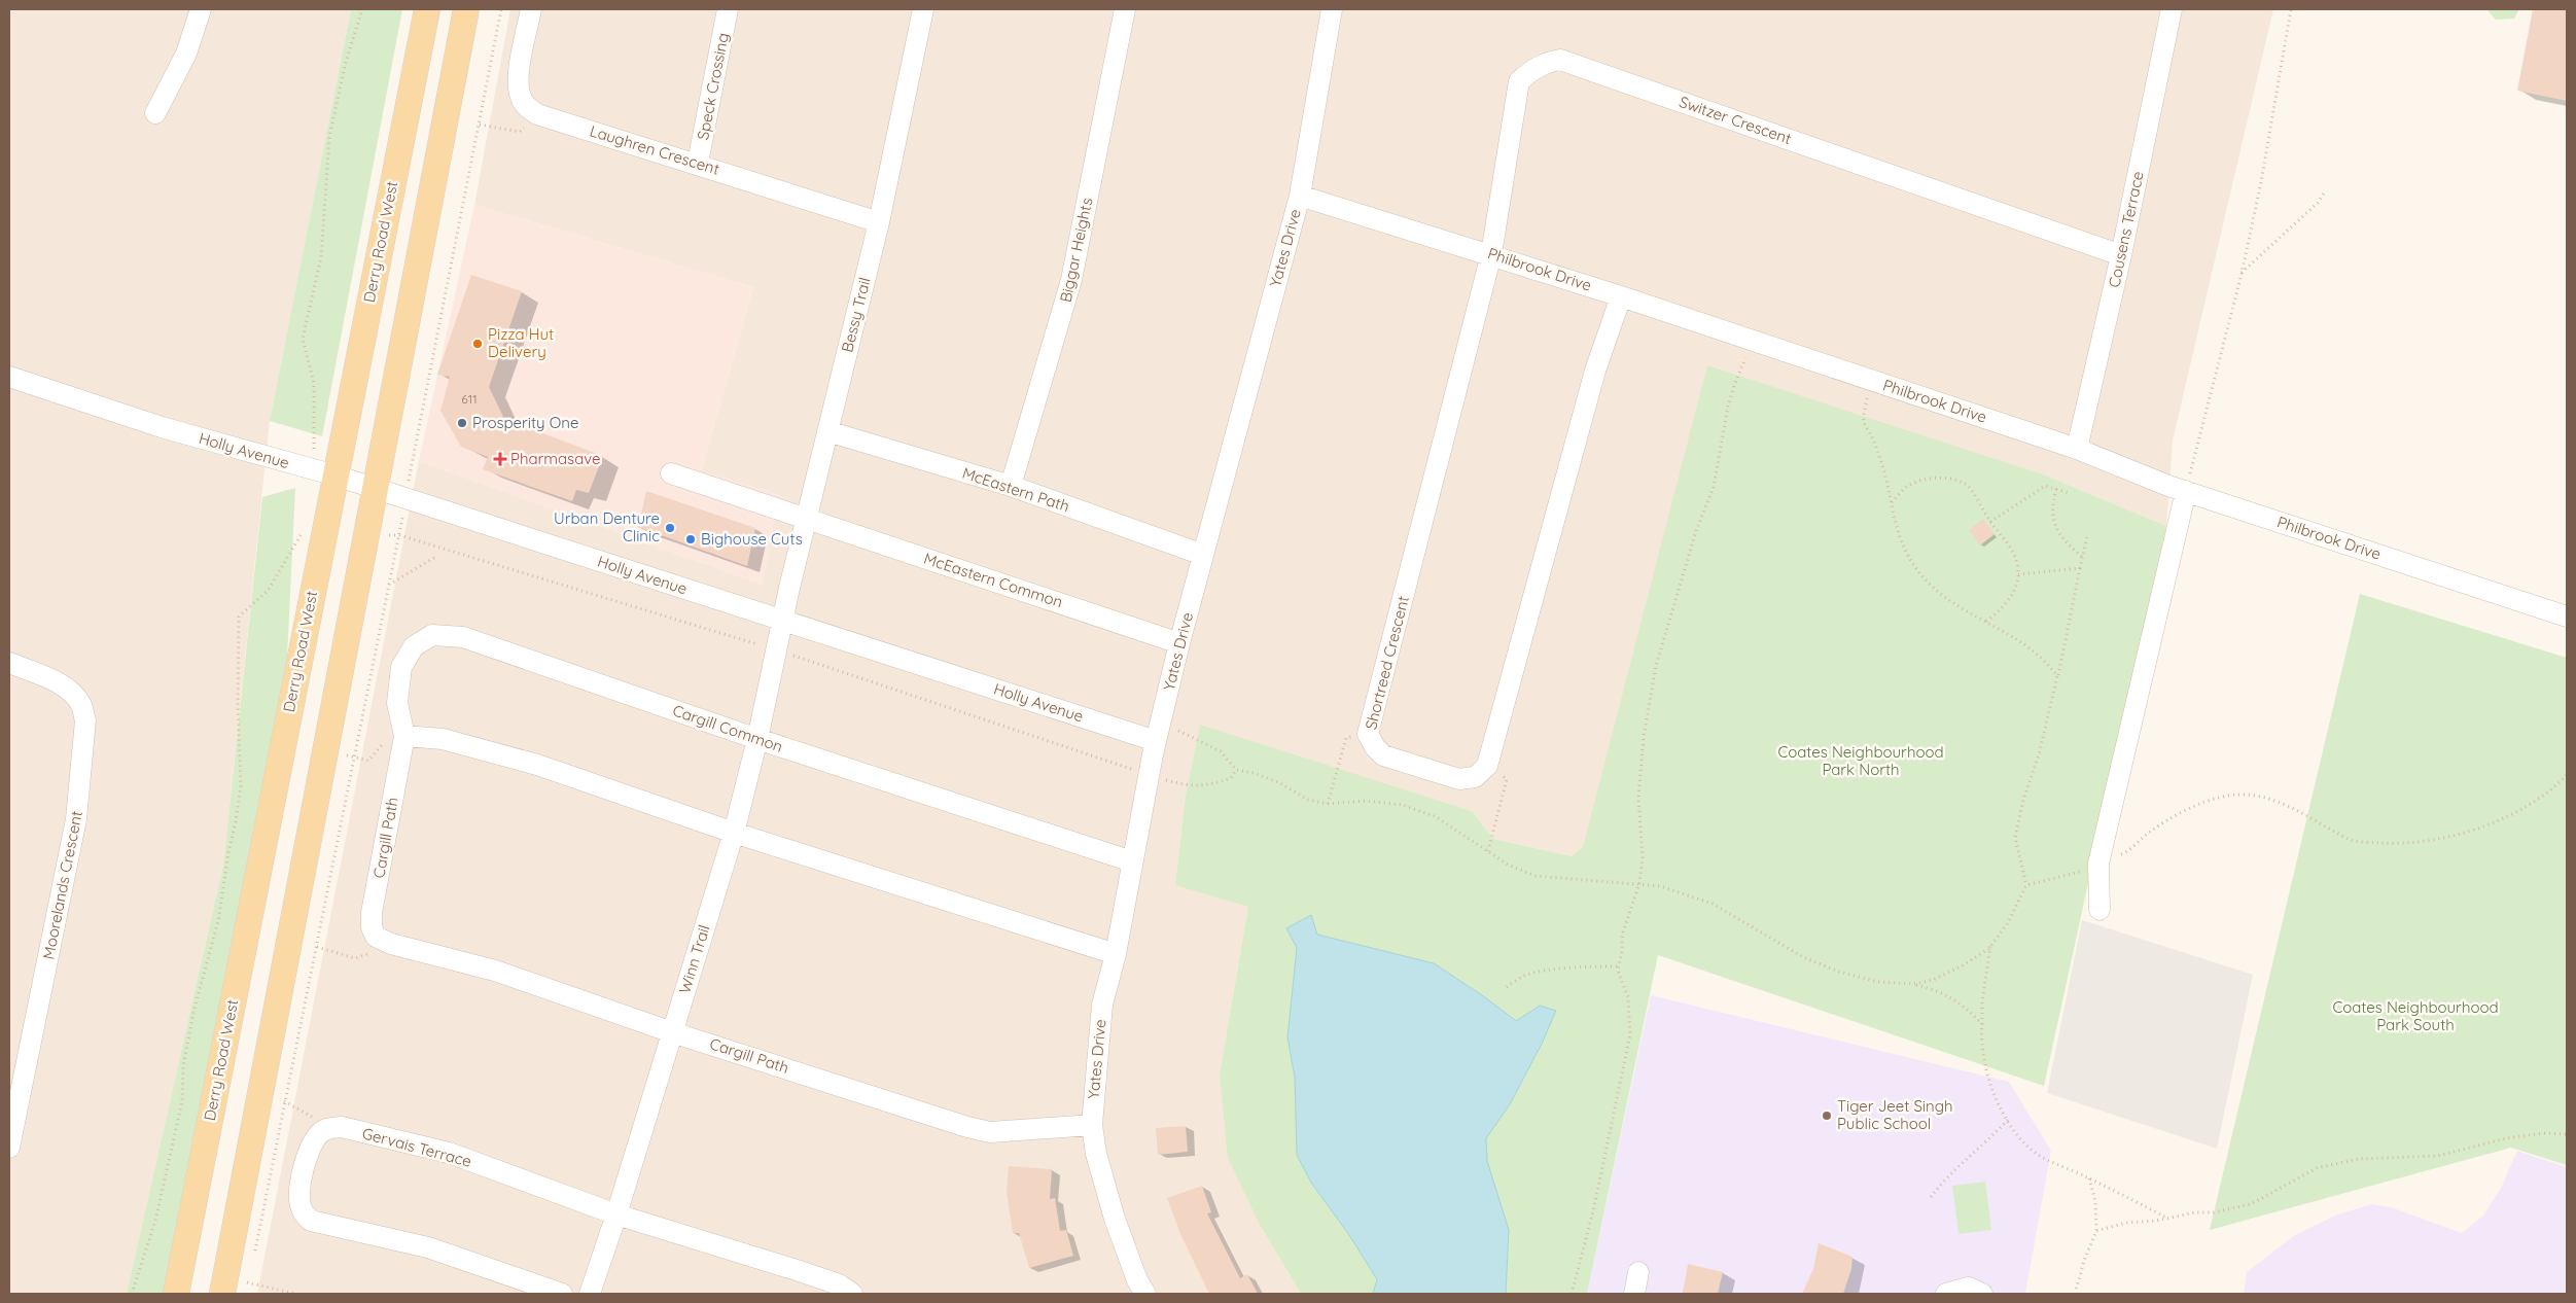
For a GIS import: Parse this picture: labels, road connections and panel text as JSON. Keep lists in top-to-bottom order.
{
  "streets": {
    "main road": ["Derry Road West"],
    "street": [
      "Speck Crossing",
      "Switzer Crescent",
      "Laughren Crescent",
      "Cousens Terrace",
      "Yates Drive",
      "Biggar Heights",
      "Philbrook Drive",
      "Bessy Trail",
      "Holly Avenue",
      "McEastern Path",
      "McEastern Common",
      "Shortreed Crescent",
      "Cargill Common",
      "Cargill Path",
      "Moorelands Crescent",
      "Winn Trail",
      "Gervais Terrace"
    ]
  },
  "crossings": [
    ["Speck Crossing", "Laughren Crescent"],
    ["Switzer Crescent", "Cousens Terrace"],
    ["Switzer Crescent", "Philbrook Drive"],
    ["Switzer Crescent", "Shortreed Crescent"],
    ["Laughren Crescent", "Bessy Trail"],
    ["Cousens Terrace", "Philbrook Drive"],
    ["Derry Road West", "Holly Avenue"],
    ["Yates Drive", "Philbrook Drive"],
    ["Yates Drive", "Holly Avenue"],
    ["Yates Drive", "McEastern Path"],
    ["Yates Drive", "McEastern Common"],
    ["Yates Drive", "Cargill Common"],
    ["Yates Drive", "Cargill Path"],
    ["Biggar Heights", "McEastern Path"],
    ["Philbrook Drive", "Shortreed Crescent"],
    ["Bessy Trail", "Holly Avenue"],
    ["Bessy Trail", "McEastern Path"],
    ["Bessy Trail", "McEastern Common"],
    ["Bessy Trail", "Winn Trail"],
    ["Holly Avenue", "Winn Trail"],
    ["Cargill Common", "Cargill Path"],
    ["Cargill Common", "Winn Trail"],
    ["Cargill Path", "Winn Trail"],
    ["Winn Trail", "Gervais Terrace"]
  ],
  "parks": ["Coates Neighbourhood Park North", "Coates Neighbourhood Park South"],
  "places": {
    "other": [
      "Pizza Hut Delivery",
      "Prosperity One",
      "Urban Denture Clinic",
      "Bighouse Cuts",
      "Tiger Jeet Singh Public School"
    ],
    "health": ["Pharmasave"]
  },
  "house_numbers": ["611"]
}
